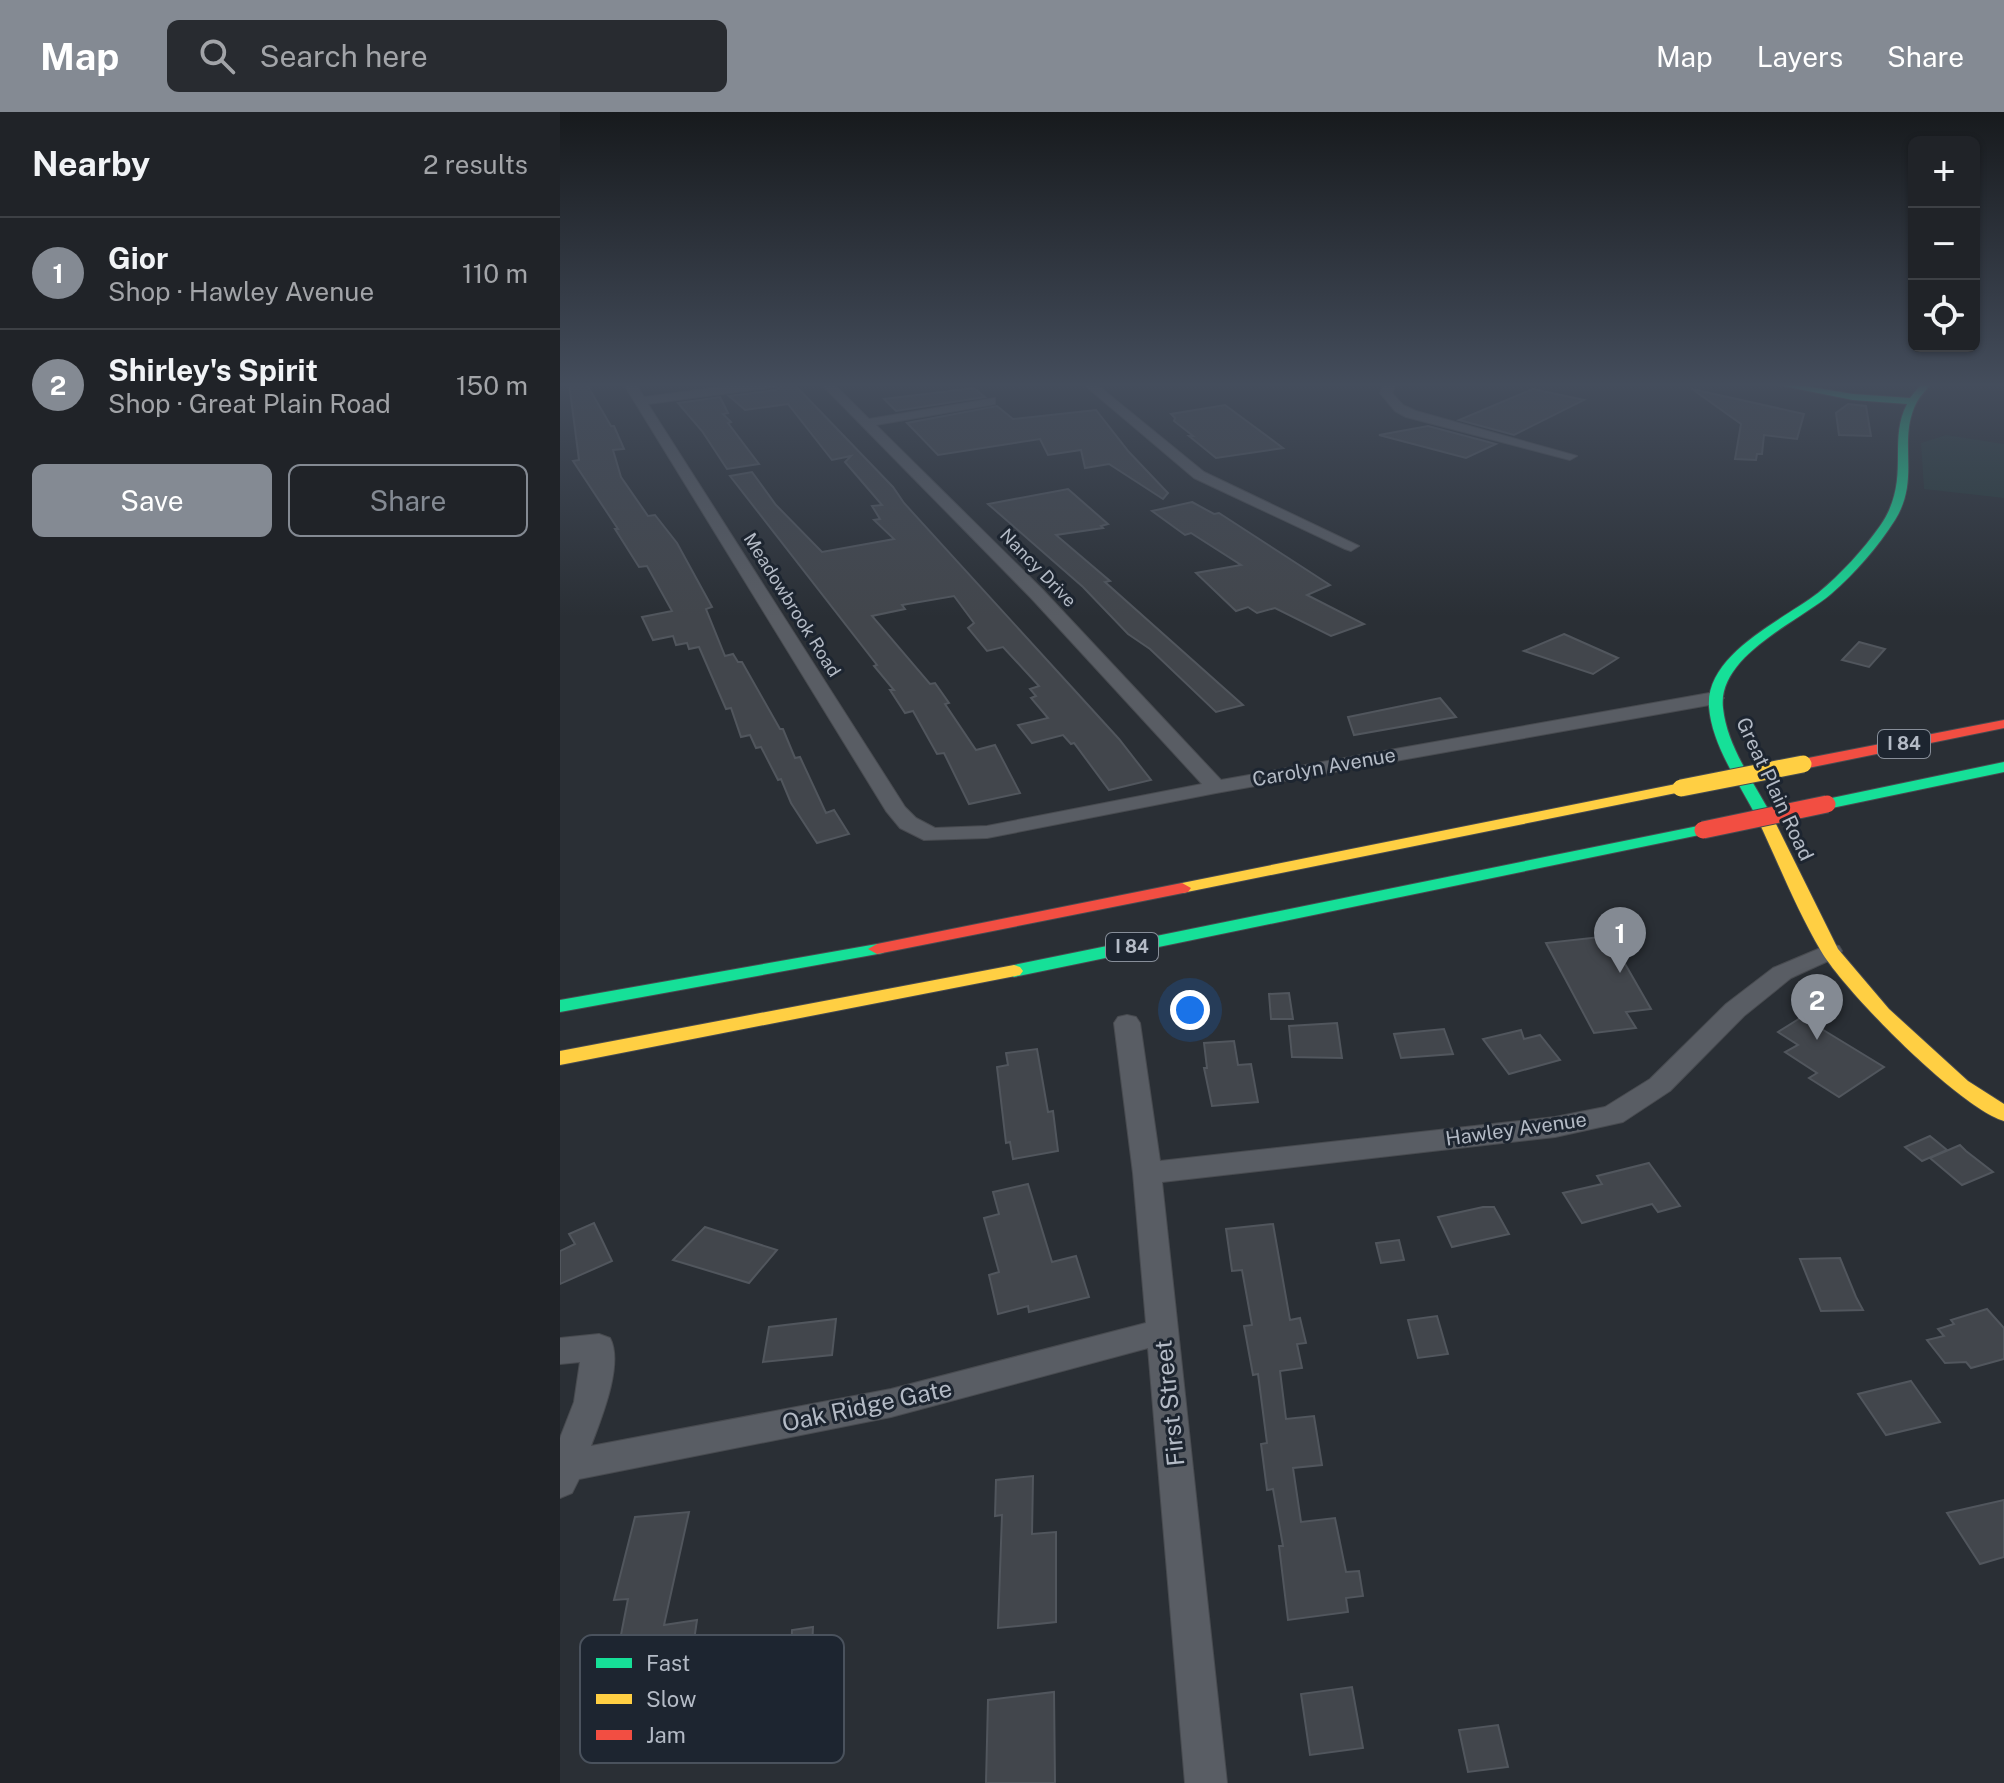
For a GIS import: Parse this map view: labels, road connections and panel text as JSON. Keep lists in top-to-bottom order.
{
  "streets": {
    "main road": ["I 84", "Great Plain Road"],
    "street": [
      "Nancy Drive",
      "Meadowbrook Road",
      "Carolyn Avenue",
      "Hawley Avenue",
      "First Street",
      "Oak Ridge Gate"
    ]
  },
  "crossings": [
    ["Nancy Drive", "Carolyn Avenue"],
    ["Meadowbrook Road", "Carolyn Avenue"],
    ["Carolyn Avenue", "Great Plain Road"],
    ["Great Plain Road", "Hawley Avenue"],
    ["Hawley Avenue", "First Street"],
    ["First Street", "Oak Ridge Gate"]
  ],
  "legend": ["Fast", "Slow", "Jam"],
  "page": {
    "header": "Map",
    "search": "Search here",
    "nav": ["Map", "Layers", "Share"],
    "heading": ["Nearby", "2 results"],
    "map_buttons": ["+", "−"],
    "list": [
      {
        "mark": "1",
        "name": "Gior",
        "note": "Shop · Hawley Avenue",
        "value": "110 m"
      },
      {
        "mark": "2",
        "name": "Shirley's Spirit",
        "note": "Shop · Great Plain Road",
        "value": "150 m"
      }
    ],
    "buttons": ["Save", "Share"],
    "pins": ["1", "2"]
  }
}
